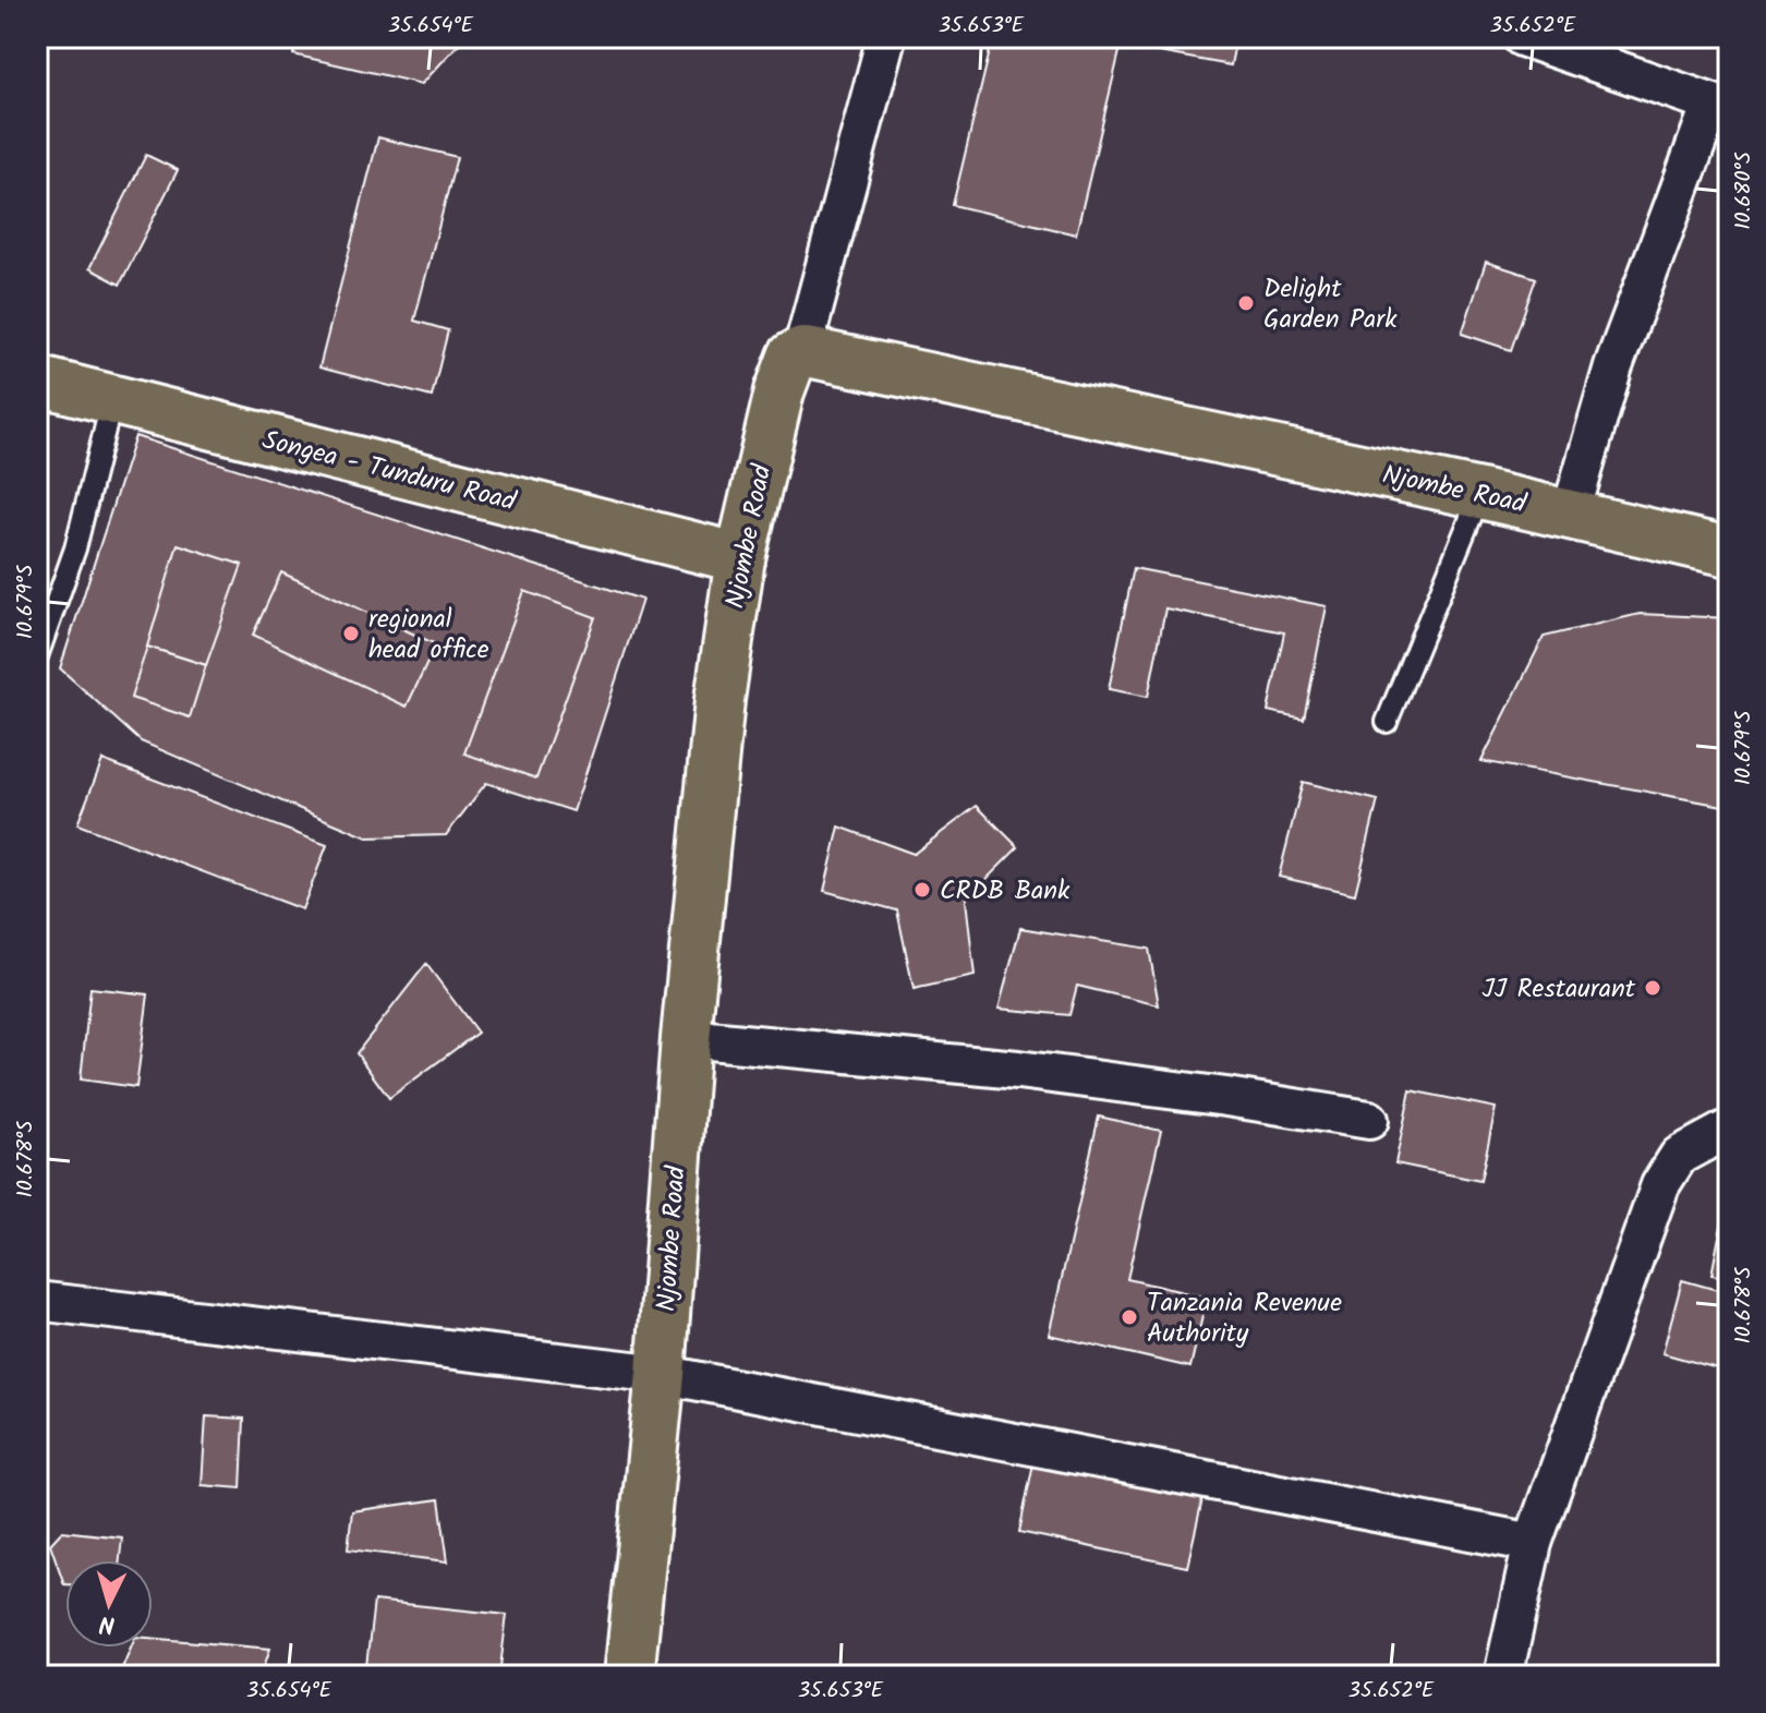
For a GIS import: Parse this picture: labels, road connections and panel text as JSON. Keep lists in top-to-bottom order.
{
  "streets": {
    "highway": ["Songea - Tunduru Road", "Njombe Road"]
  },
  "crossings": [
    ["Songea - Tunduru Road", "Njombe Road"]
  ],
  "places": [
    "Delight Garden Park",
    "regional head office",
    "CRDB Bank",
    "JJ Restaurant",
    "Tanzania Revenue Authority"
  ],
  "north": "bottom",
  "coordinates": [
    "35.654°E",
    "35.653°E",
    "35.652°E",
    "10.680°S",
    "10.679°S",
    "10.678°S"
  ]
}
